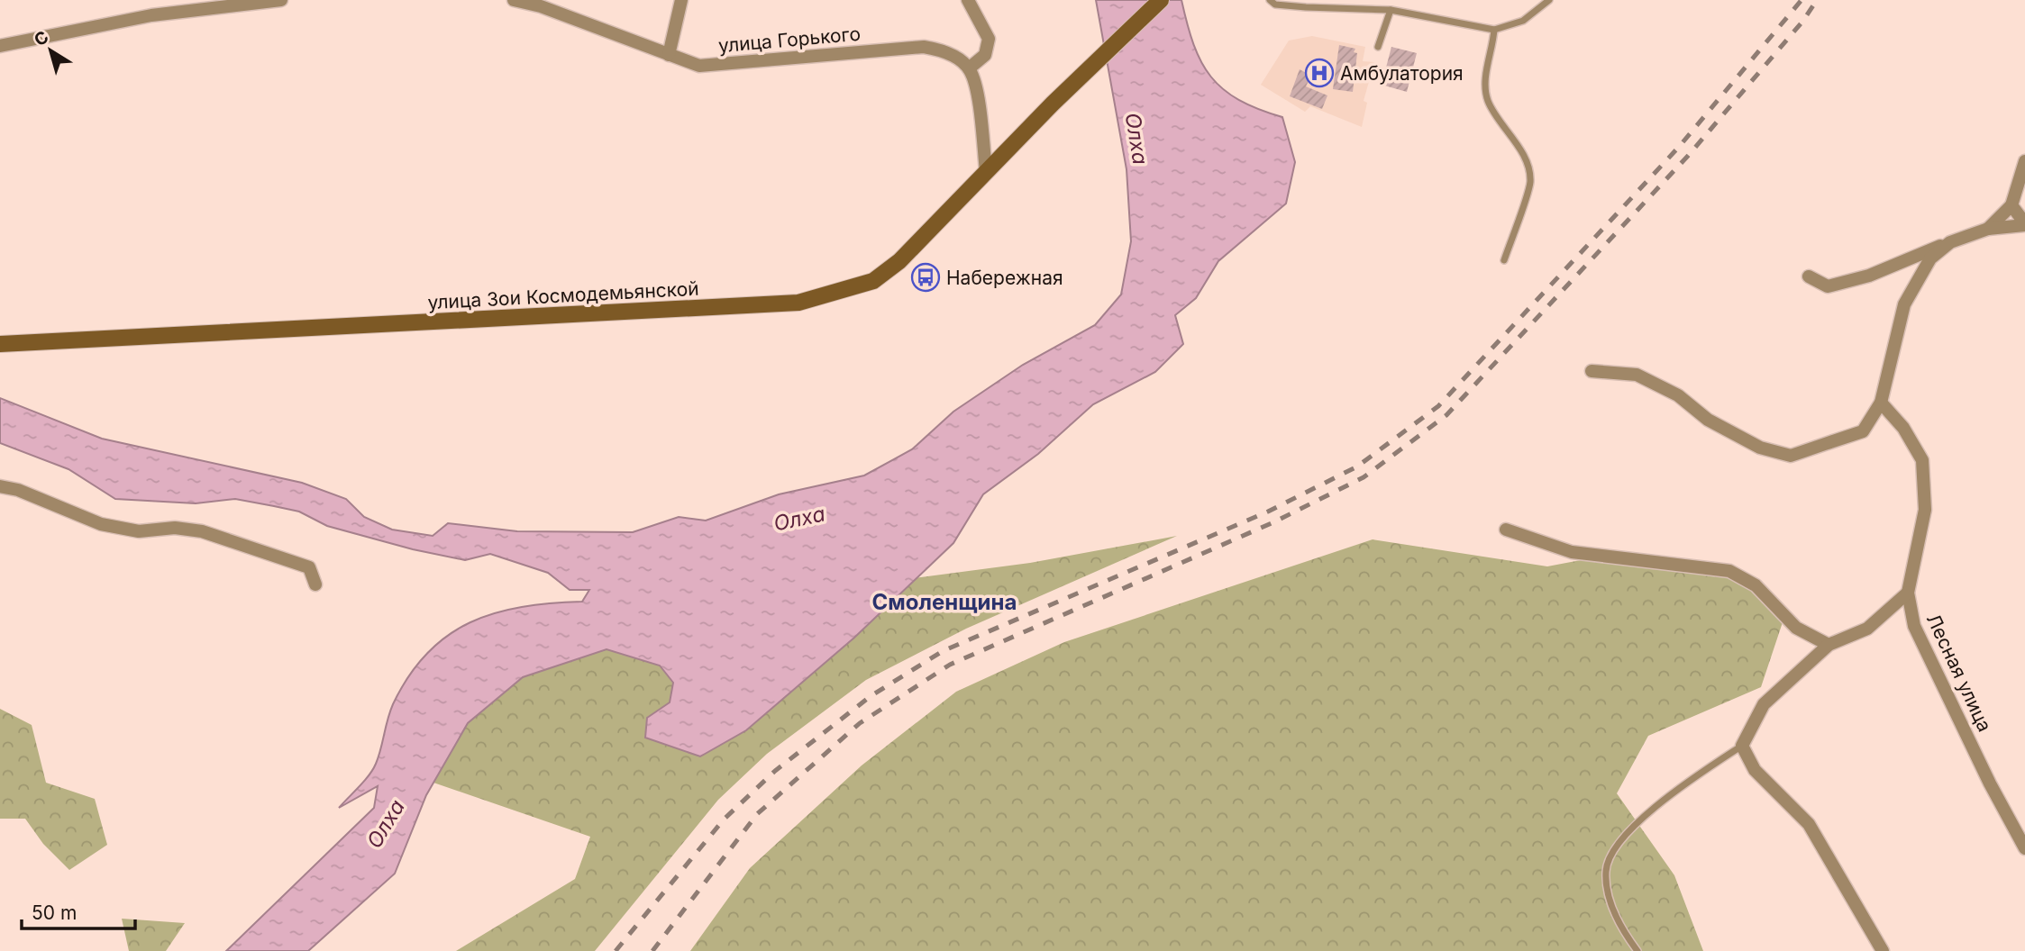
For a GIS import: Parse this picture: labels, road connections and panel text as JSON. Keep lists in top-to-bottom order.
{
  "streets": {
    "main road": ["улица Зои Космодемьянской"],
    "street": ["улица Горького", "Лесная улица"]
  },
  "districts": ["Смоленщина"],
  "water": ["Олха"],
  "places": {
    "hospital": ["Амбулатория"],
    "bus stop": ["Набережная"]
  },
  "scale_bar": "50 m",
  "north": "top left"
}
